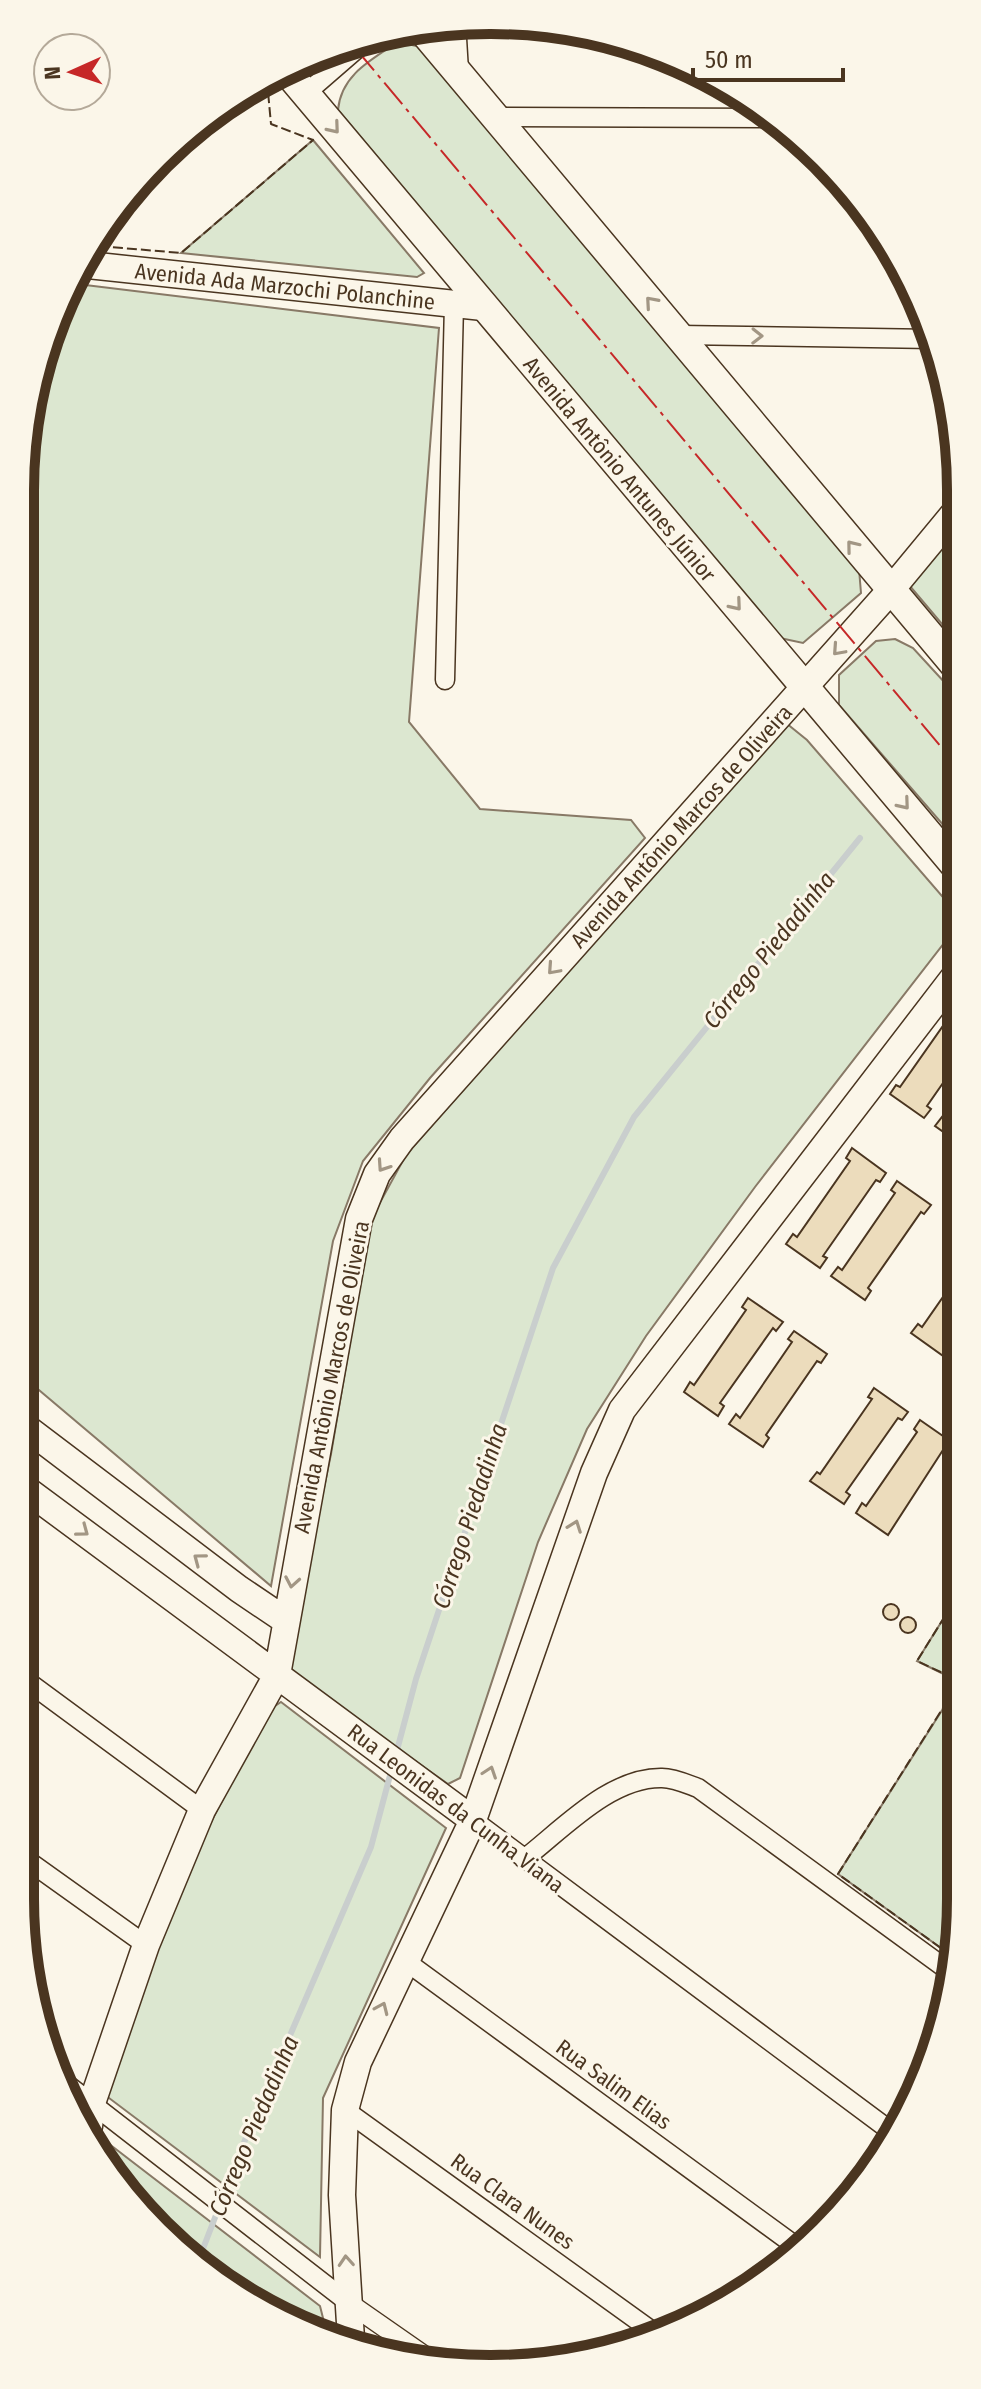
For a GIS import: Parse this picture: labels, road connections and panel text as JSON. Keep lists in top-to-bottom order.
{
  "streets": {
    "main road": [
      "Avenida Ada Marzochi Polanchine",
      "Avenida Antônio Antunes Júnior",
      "Avenida Antônio Marcos de Oliveira",
      "Rua Leonidas da Cunha Viana"
    ],
    "street": ["Rua Salim Elias", "Rua Clara Nunes"]
  },
  "crossings": [
    ["Avenida Ada Marzochi Polanchine", "Avenida Antônio Antunes Júnior"],
    ["Avenida Antônio Antunes Júnior", "Avenida Antônio Marcos de Oliveira"],
    ["Avenida Antônio Marcos de Oliveira", "Rua Leonidas da Cunha Viana"]
  ],
  "one_way": ["Avenida Antônio Marcos de Oliveira"],
  "water": ["Córrego Piedadinha"],
  "scale_bar": "50 m",
  "north": "left"
}
